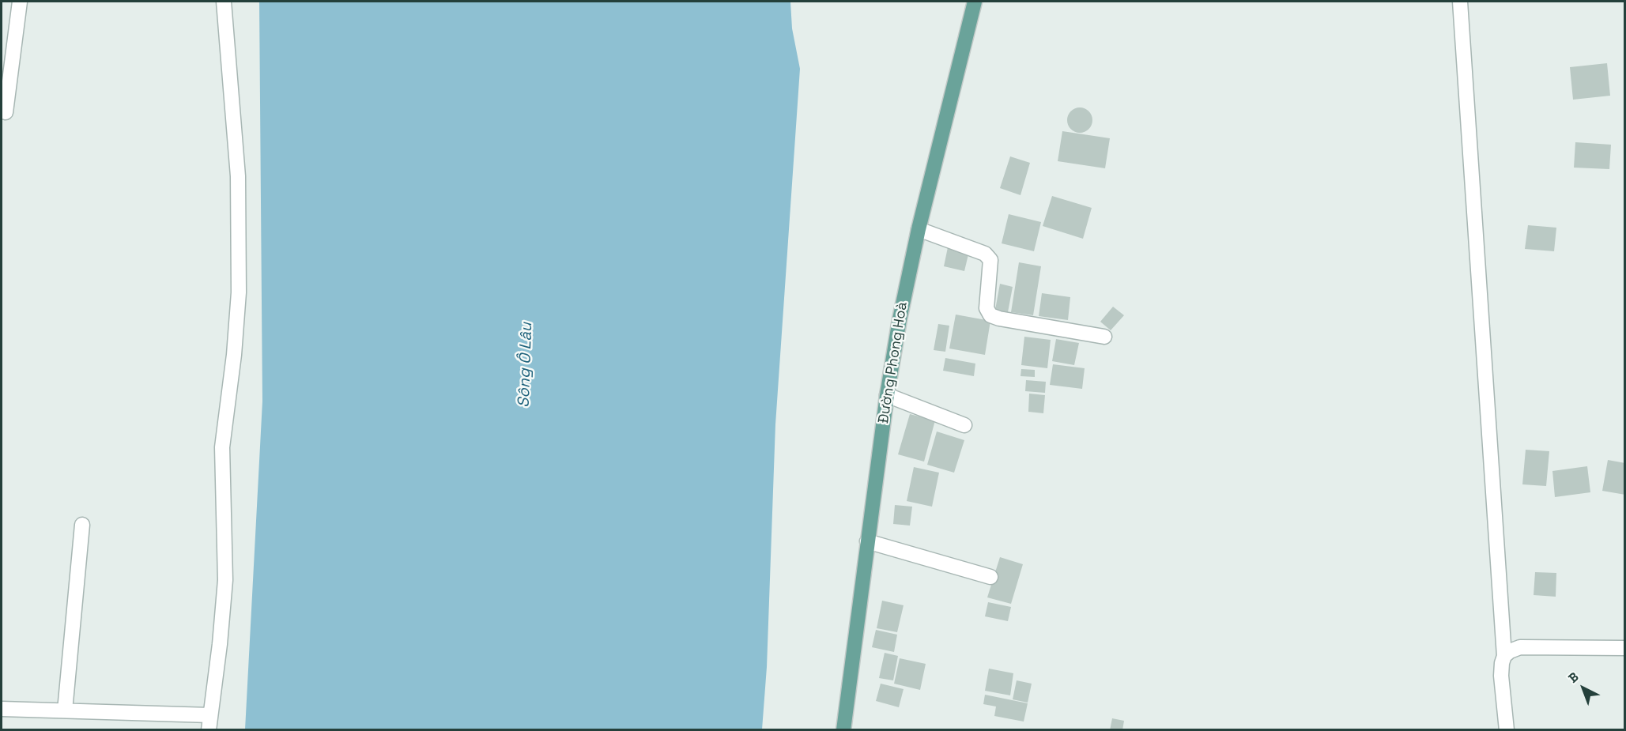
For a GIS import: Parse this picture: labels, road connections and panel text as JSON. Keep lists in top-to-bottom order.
{
  "streets": {
    "main road": ["Đường Phong Hoà"]
  },
  "water": ["Sông Ô Lâu"],
  "north": "top left"
}
